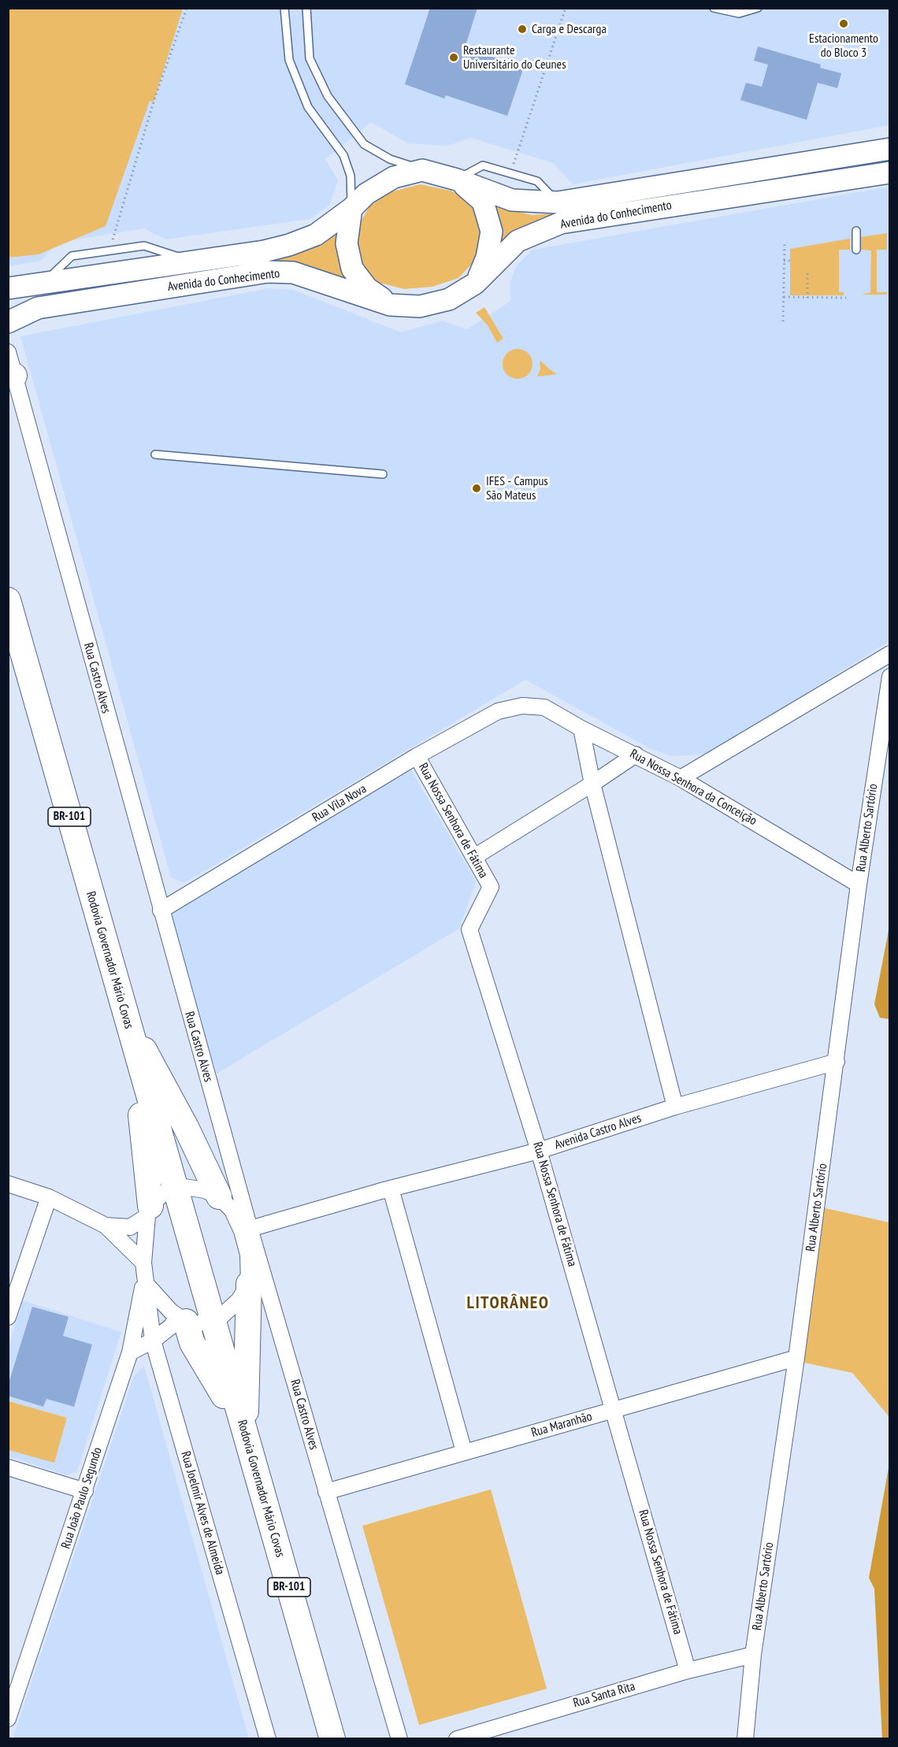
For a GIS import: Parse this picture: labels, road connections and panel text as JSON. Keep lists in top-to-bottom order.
{
  "streets": {
    "highway": ["BR-101", "Rodovia Governador Mário Covas"],
    "main road": ["Avenida do Conhecimento"],
    "street": [
      "Rua Castro Alves",
      "Rua Nossa Senhora da Conceição",
      "Rua Vila Nova",
      "Rua Nossa Senhora de Fátima",
      "Rua Alberto Sartório",
      "Avenida Castro Alves",
      "Rua Maranhão",
      "Rua João Paulo Segundo",
      "Rua Joelmir Alves de Almeida",
      "Rua Santa Rita"
    ]
  },
  "crossings": [
    ["Rua Castro Alves", "Rua Vila Nova"],
    ["Rua Castro Alves", "Avenida Castro Alves"],
    ["Rua Castro Alves", "Rua Maranhão"],
    ["Rua Nossa Senhora da Conceição", "Rua Vila Nova"],
    ["Rua Nossa Senhora da Conceição", "Rua Alberto Sartório"],
    ["Rua Vila Nova", "Rua Nossa Senhora de Fátima"],
    ["Rua Nossa Senhora de Fátima", "Avenida Castro Alves"],
    ["Rua Nossa Senhora de Fátima", "Rua Maranhão"],
    ["Rua Nossa Senhora de Fátima", "Rua Santa Rita"],
    ["Rua Alberto Sartório", "Avenida Castro Alves"],
    ["Rua Alberto Sartório", "Rua Maranhão"],
    ["Rua Alberto Sartório", "Rua Santa Rita"],
    ["Rua João Paulo Segundo", "Rua Joelmir Alves de Almeida"]
  ],
  "districts": ["LITORÂNEO"],
  "places": [
    "Estacionamento do Bloco 3",
    "Carga e Descarga",
    "Restaurante Universitário do Ceunes",
    "IFES - Campus São Mateus"
  ]
}
